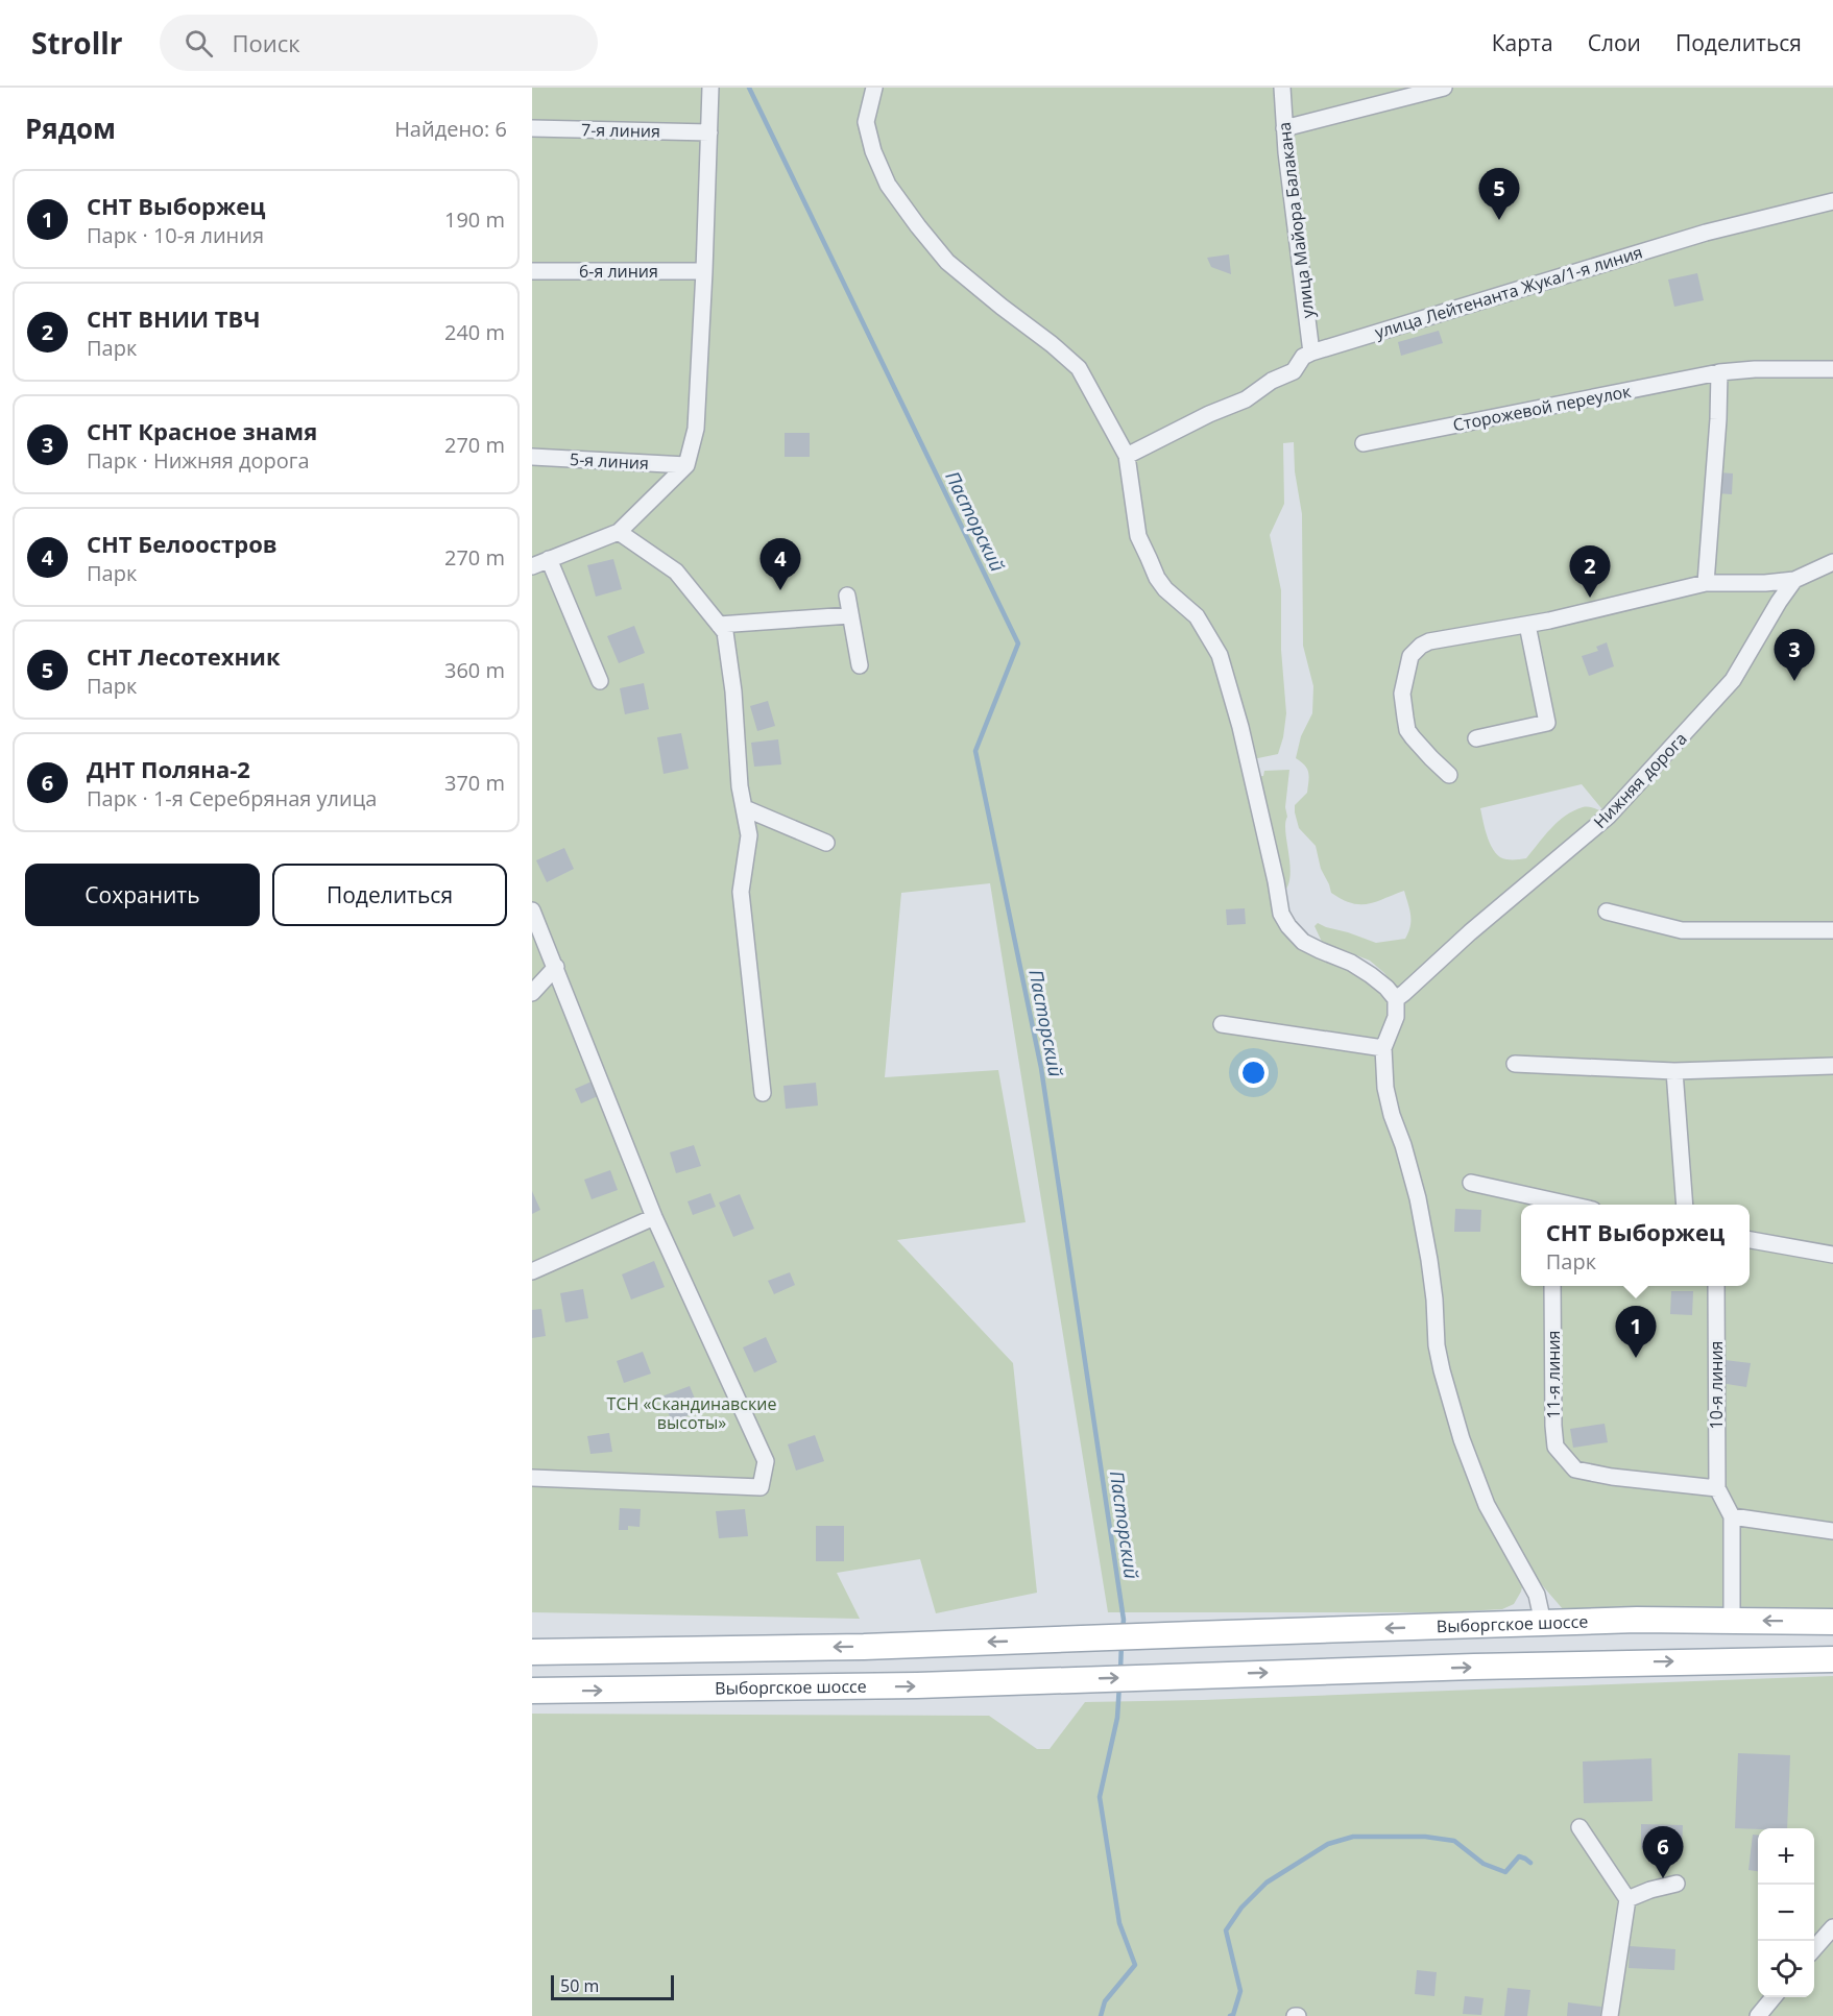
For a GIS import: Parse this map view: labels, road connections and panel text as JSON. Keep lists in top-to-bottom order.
{
  "streets": {
    "main road": ["Выборгское шоссе"],
    "street": [
      "7-я линия",
      "улица Майора Балакана",
      "6-я линия",
      "улица Лейтенанта Жука/1-я линия",
      "Сторожевой переулок",
      "5-я линия",
      "Нижняя дорога",
      "11-я линия",
      "10-я линия"
    ]
  },
  "crossings": [
    ["улица Майора Балакана", "улица Лейтенанта Жука/1-я линия"],
    ["11-я линия", "10-я линия"]
  ],
  "water": ["Пасторский"],
  "parks": ["ТСН «Скандинавские высоты»"],
  "scale_bar": "50 m",
  "page": {
    "header": "Strollr",
    "search": "Поиск",
    "nav": ["Карта", "Слои", "Поделиться"],
    "heading": ["Рядом", "Найдено: 6"],
    "pins": [
      "5",
      "4",
      "2",
      "3",
      "1",
      "6"
    ],
    "list": [
      {
        "mark": "1",
        "name": "СНТ Выборжец",
        "note": "Парк · 10-я линия",
        "value": "190 m"
      },
      {
        "mark": "2",
        "name": "СНТ ВНИИ ТВЧ",
        "note": "Парк",
        "value": "240 m"
      },
      {
        "mark": "3",
        "name": "СНТ Красное знамя",
        "note": "Парк · Нижняя дорога",
        "value": "270 m"
      },
      {
        "mark": "4",
        "name": "СНТ Белоостров",
        "note": "Парк",
        "value": "270 m"
      },
      {
        "mark": "5",
        "name": "СНТ Лесотехник",
        "note": "Парк",
        "value": "360 m"
      },
      {
        "mark": "6",
        "name": "ДНТ Поляна-2",
        "note": "Парк · 1-я Серебряная улица",
        "value": "370 m"
      }
    ],
    "buttons": ["Сохранить", "Поделиться"],
    "popup": ["СНТ Выборжец", "Парк"],
    "map_buttons": ["+", "−"],
    "scale": "50 m"
  }
}
